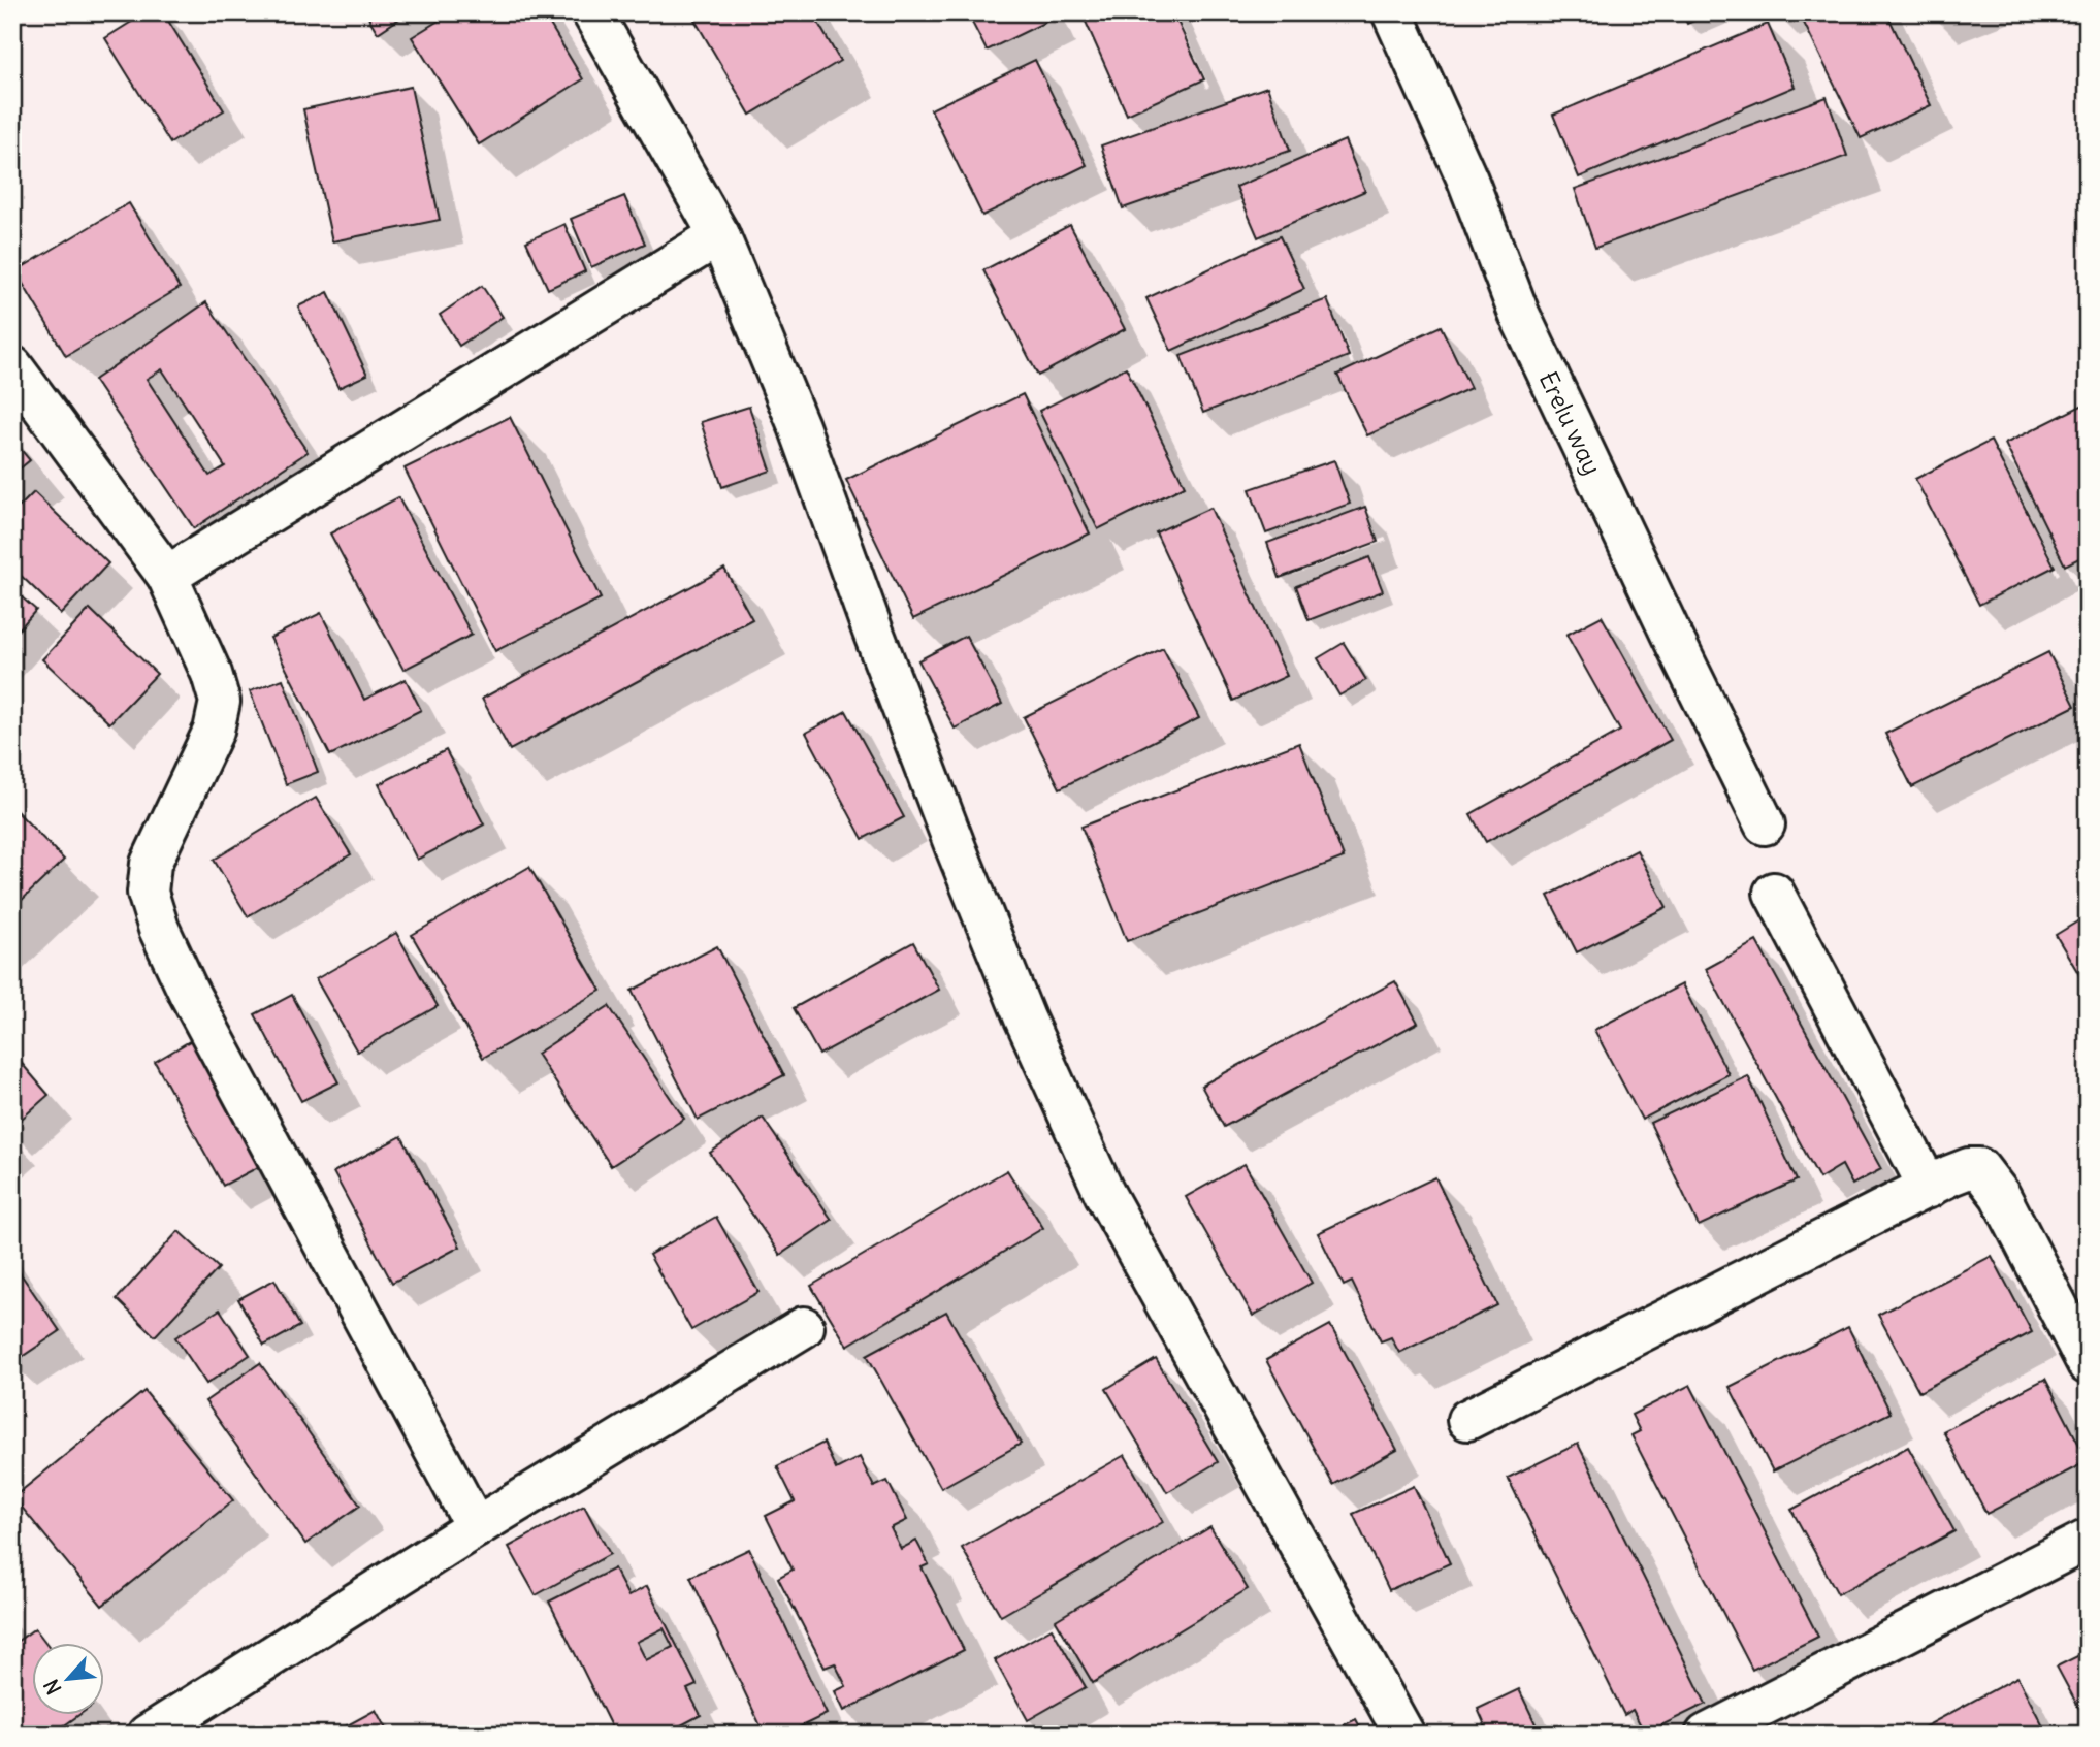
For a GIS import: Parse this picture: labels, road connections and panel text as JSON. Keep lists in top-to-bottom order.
{
  "streets": {
    "street": ["Erelu way"]
  },
  "north": "bottom left"
}
